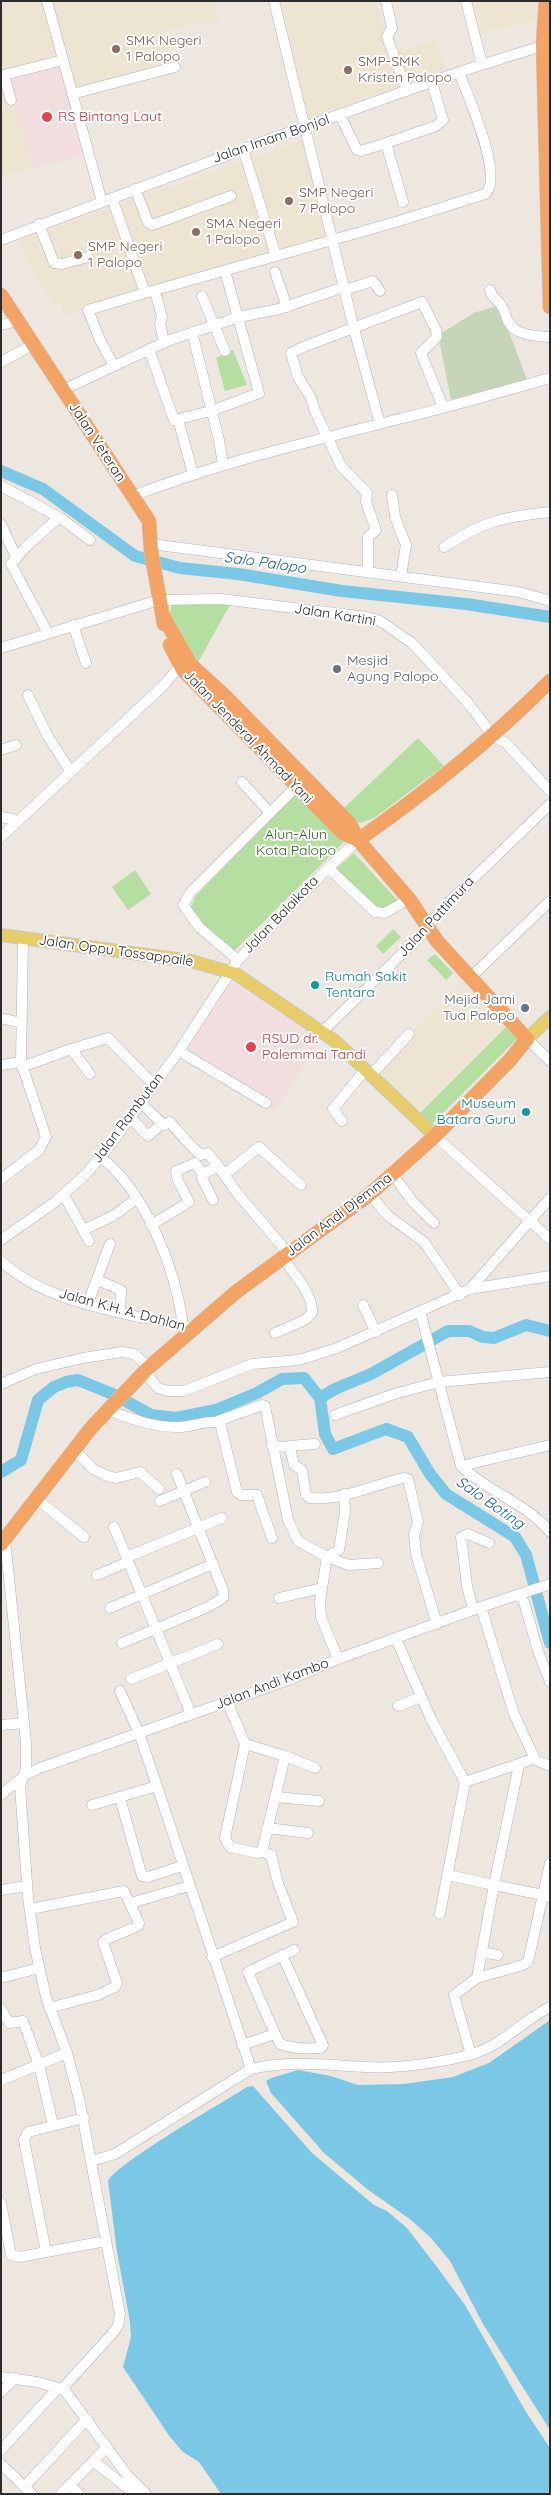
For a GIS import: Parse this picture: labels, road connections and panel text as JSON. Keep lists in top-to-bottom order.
{
  "streets": {
    "highway": ["Jalan Veteran", "Jalan Jenderal Ahmad Yani", "Jalan Andi Djemma"],
    "main road": ["Jalan Oppu Tossappaile"],
    "street": [
      "Jalan Imam Bonjol",
      "Jalan Kartini",
      "Jalan Balaikota",
      "Jalan Pattimura",
      "Jalan Rambutan",
      "Jalan K.H. A. Dahlan",
      "Jalan Andi Kambo"
    ]
  },
  "crossings": [
    ["Jalan Veteran", "Jalan Kartini"],
    ["Jalan Veteran", "Jalan Jenderal Ahmad Yani"],
    ["Jalan Kartini", "Jalan Jenderal Ahmad Yani"],
    ["Jalan Jenderal Ahmad Yani", "Jalan Balaikota"],
    ["Jalan Jenderal Ahmad Yani", "Jalan Pattimura"],
    ["Jalan Jenderal Ahmad Yani", "Jalan Andi Djemma"],
    ["Jalan Balaikota", "Jalan Oppu Tossappaile"],
    ["Jalan Balaikota", "Jalan Rambutan"],
    ["Jalan Pattimura", "Jalan Oppu Tossappaile"],
    ["Jalan Oppu Tossappaile", "Jalan Rambutan"],
    ["Jalan Oppu Tossappaile", "Jalan Andi Djemma"],
    ["Jalan Andi Djemma", "Jalan K.H. A. Dahlan"]
  ],
  "water": ["Salo Palopo", "Salo Boting"],
  "parks": ["Alun-Alun Kota Palopo"],
  "places": [
    "SMK Negeri 1 Palopo",
    "SMP-SMK Kristen Palopo",
    "RS Bintang Laut",
    "SMP Negeri 7 Palopo",
    "SMA Negeri 1 Palopo",
    "SMP Negeri 1 Palopo",
    "Mesjid Agung Palopo",
    "Rumah Sakit Tentara",
    "Mejid Jami Tua Palopo",
    "RSUD dr. Palemmai Tandi",
    "Museum Batara Guru"
  ]
}
